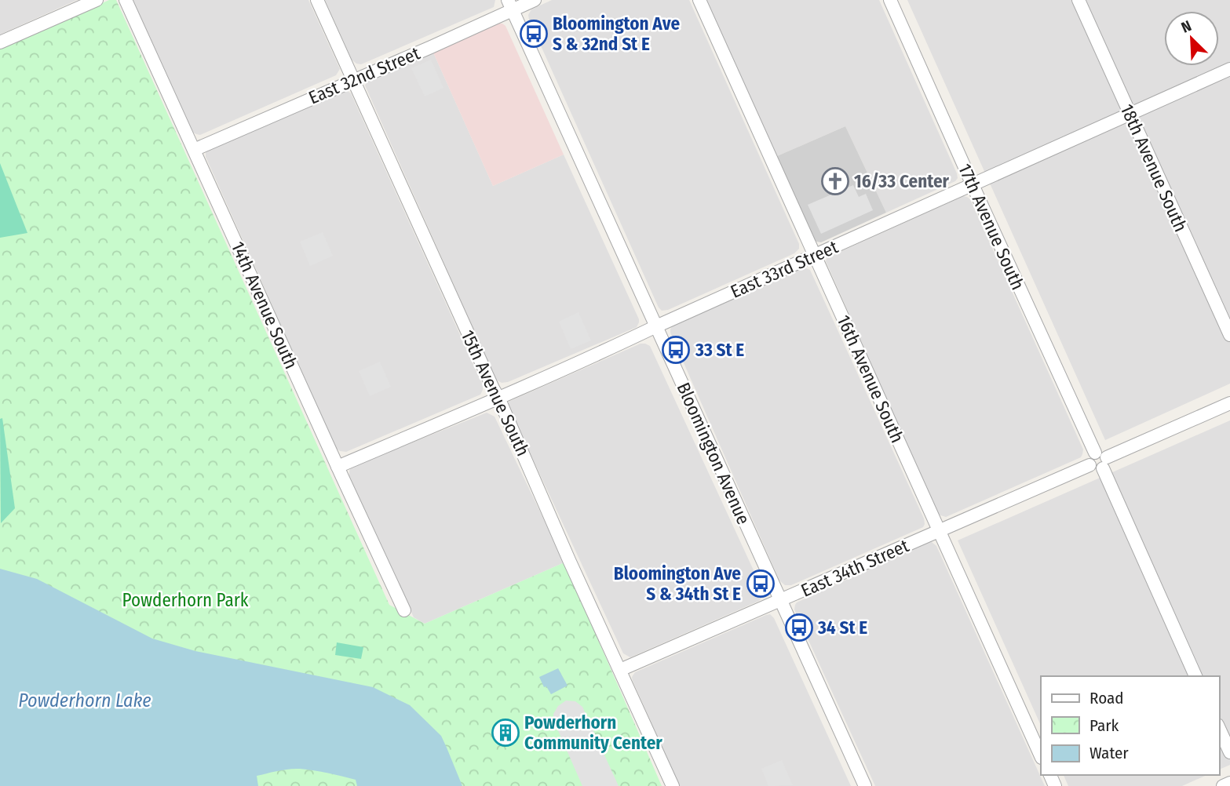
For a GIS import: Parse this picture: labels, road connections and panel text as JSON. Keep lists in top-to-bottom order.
{
  "streets": {
    "street": [
      "East 32nd Street",
      "18th Avenue South",
      "17th Avenue South",
      "East 33rd Street",
      "14th Avenue South",
      "16th Avenue South",
      "15th Avenue South",
      "Bloomington Avenue",
      "East 34th Street"
    ]
  },
  "crossings": [
    ["East 32nd Street", "14th Avenue South"],
    ["East 32nd Street", "15th Avenue South"],
    ["East 32nd Street", "Bloomington Avenue"],
    ["18th Avenue South", "East 33rd Street"],
    ["17th Avenue South", "East 33rd Street"],
    ["17th Avenue South", "East 34th Street"],
    ["East 33rd Street", "14th Avenue South"],
    ["East 33rd Street", "16th Avenue South"],
    ["East 33rd Street", "15th Avenue South"],
    ["East 33rd Street", "Bloomington Avenue"],
    ["16th Avenue South", "East 34th Street"],
    ["15th Avenue South", "East 34th Street"],
    ["Bloomington Avenue", "East 34th Street"]
  ],
  "water": ["Powderhorn Lake"],
  "parks": ["Powderhorn Park"],
  "places": {
    "bus stop": [
      "Bloomington Ave S & 32nd St E",
      "33 St E",
      "Bloomington Ave S & 34th St E",
      "34 St E"
    ],
    "church": ["16/33 Center"],
    "building": ["Powderhorn Community Center"]
  },
  "legend": ["Road", "Park", "Water"],
  "north": "top left"
}
